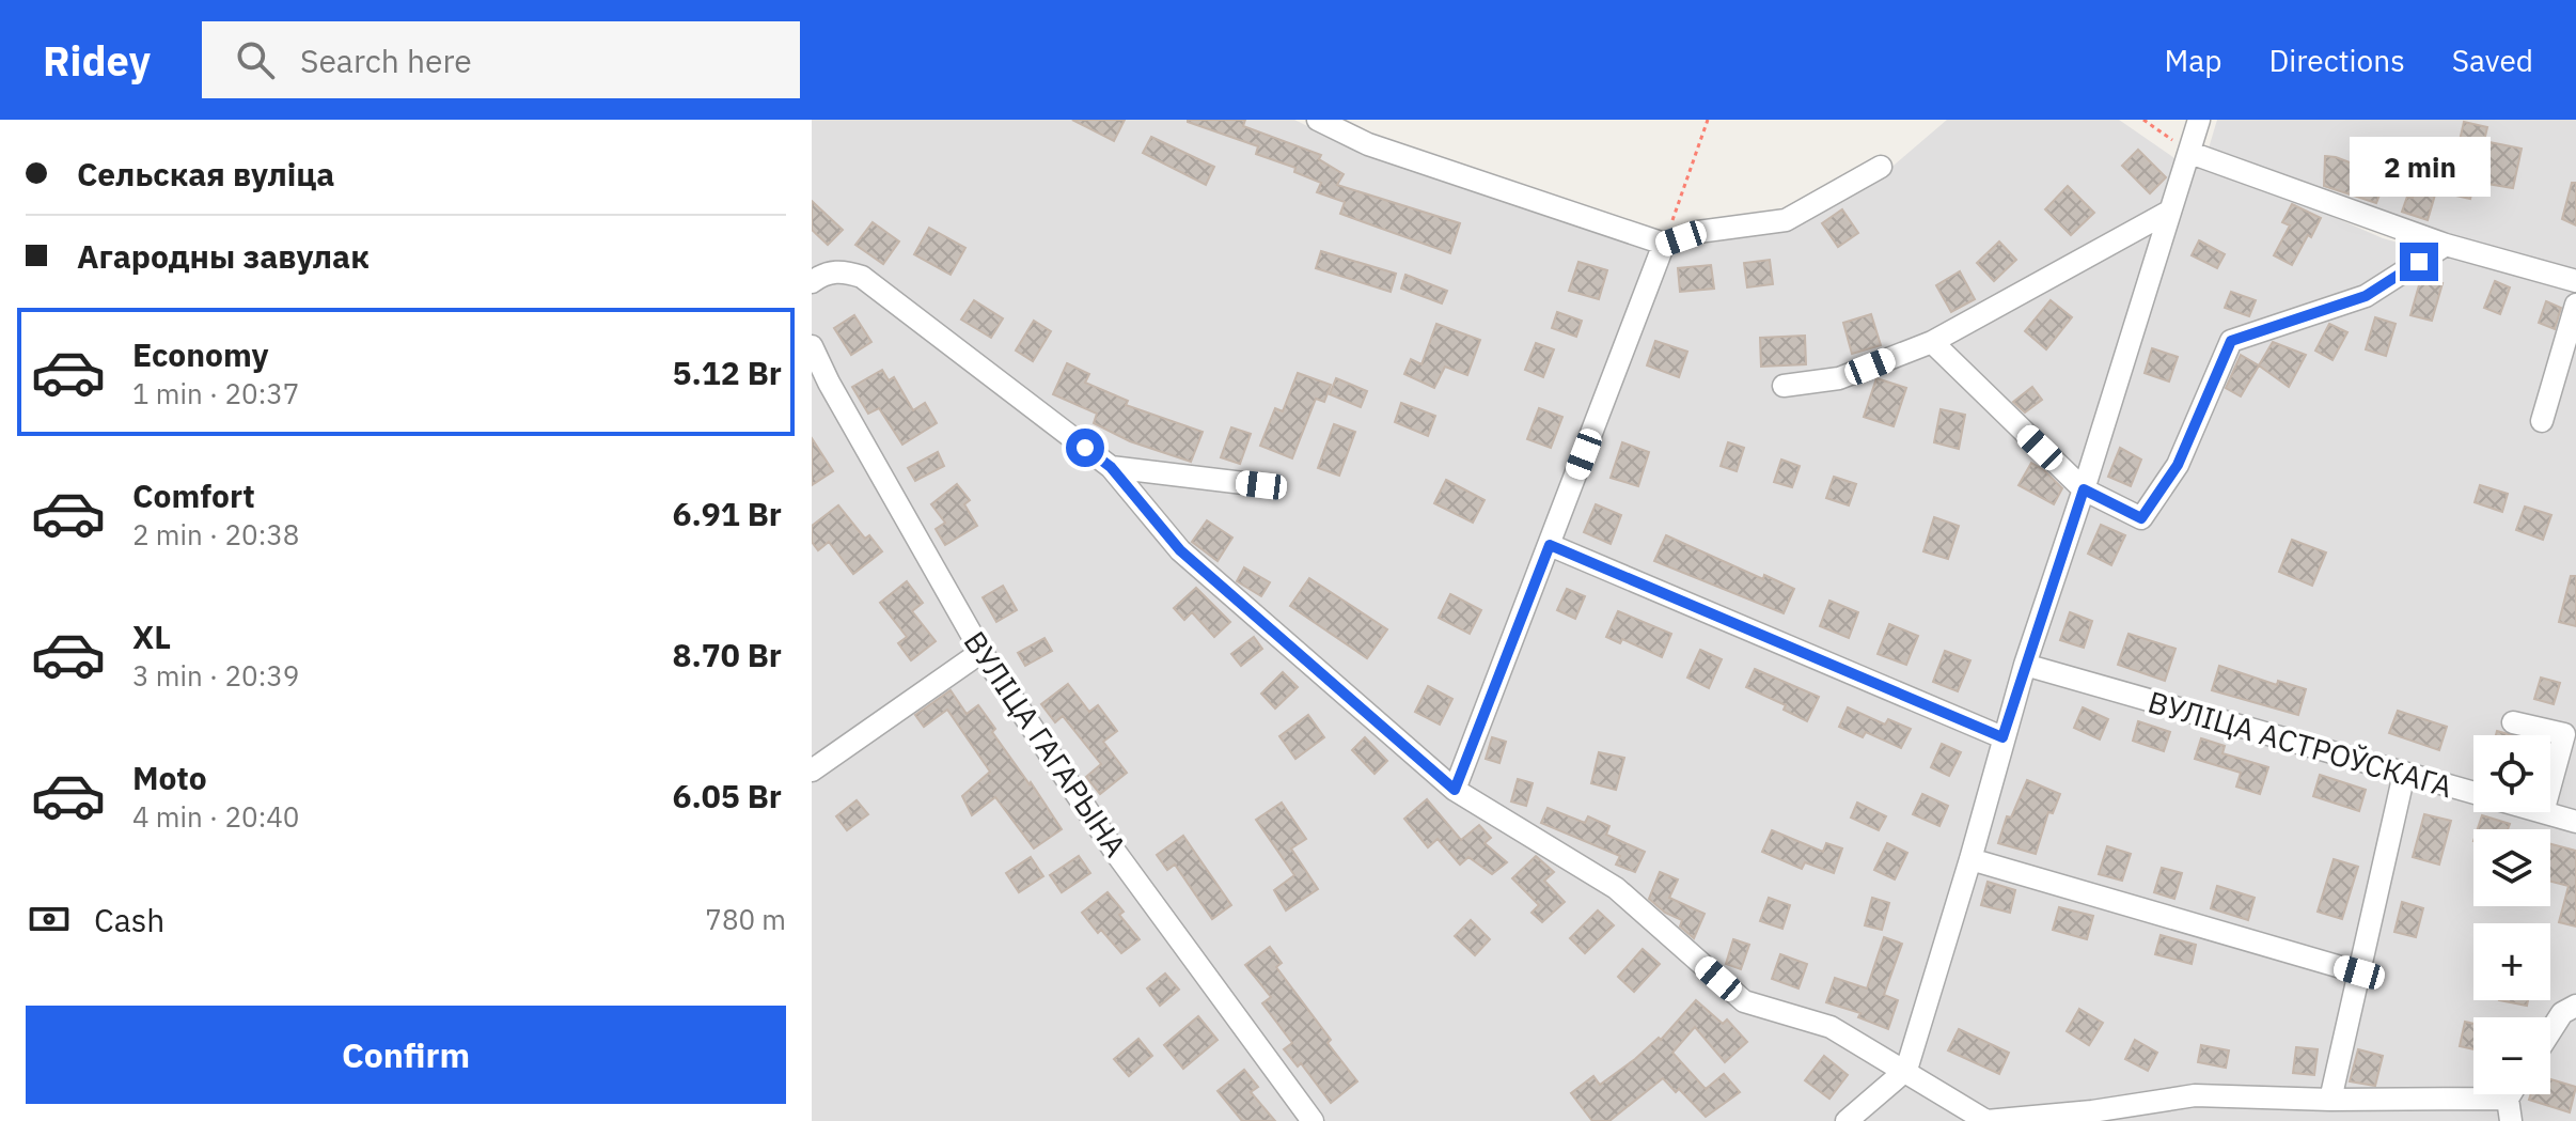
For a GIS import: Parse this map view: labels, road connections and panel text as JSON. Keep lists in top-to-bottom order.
{
  "streets": {
    "street": ["ВУЛІЦА ГАГАРЫНА", "ВУЛІЦА АСТРОЎСКАГА"]
  },
  "page": {
    "header": "Ridey",
    "search": "Search here",
    "nav": ["Map", "Directions", "Saved"],
    "banner": ["Сельская вуліца", "Агародны завулак"],
    "bubble": "2 min",
    "list": [
      {
        "name": "Economy",
        "note": "1 min · 20:37",
        "value": "5.12 Br"
      },
      {
        "name": "Comfort",
        "note": "2 min · 20:38",
        "value": "6.91 Br"
      },
      {
        "name": "XL",
        "note": "3 min · 20:39",
        "value": "8.70 Br"
      },
      {
        "name": "Moto",
        "note": "4 min · 20:40",
        "value": "6.05 Br"
      }
    ],
    "map_buttons": ["+", "−"],
    "pay": ["Cash", "780 m"],
    "buttons": "Confirm"
  }
}
